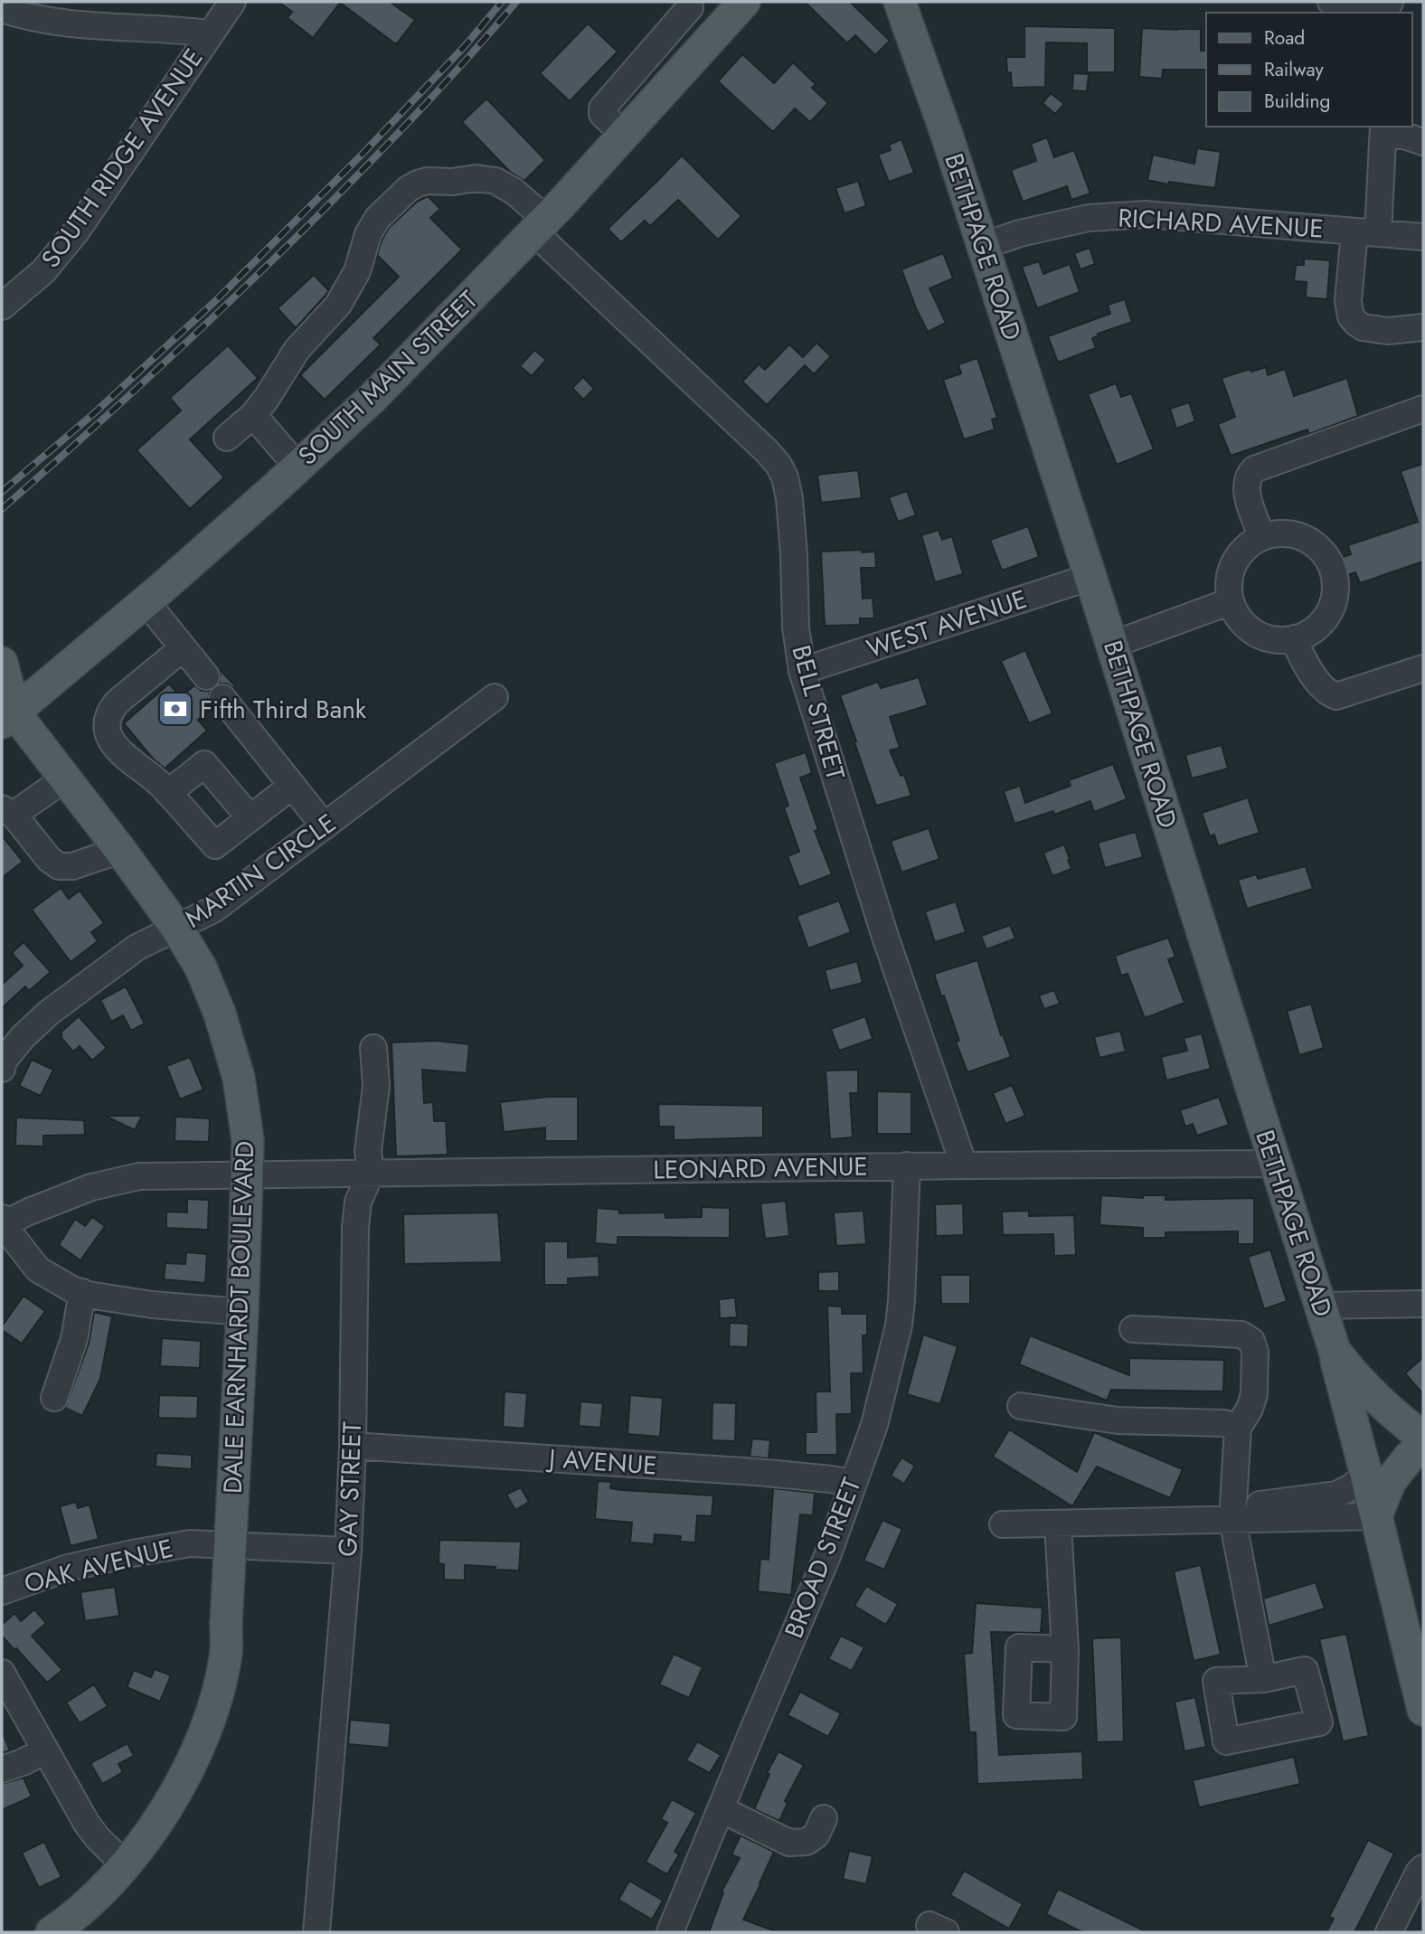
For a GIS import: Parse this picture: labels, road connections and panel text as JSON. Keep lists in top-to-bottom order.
{
  "streets": {
    "main road": ["BETHPAGE ROAD", "SOUTH MAIN STREET", "DALE EARNHARDT BOULEVARD"],
    "street": [
      "SOUTH RIDGE AVENUE",
      "RICHARD AVENUE",
      "WEST AVENUE",
      "BELL STREET",
      "MARTIN CIRCLE",
      "LEONARD AVENUE",
      "J AVENUE",
      "GAY STREET",
      "BROAD STREET",
      "OAK AVENUE"
    ]
  },
  "crossings": [
    ["RICHARD AVENUE", "BETHPAGE ROAD"],
    ["BETHPAGE ROAD", "WEST AVENUE"],
    ["BETHPAGE ROAD", "LEONARD AVENUE"],
    ["SOUTH MAIN STREET", "BELL STREET"],
    ["SOUTH MAIN STREET", "DALE EARNHARDT BOULEVARD"],
    ["WEST AVENUE", "BELL STREET"],
    ["BELL STREET", "LEONARD AVENUE"],
    ["MARTIN CIRCLE", "DALE EARNHARDT BOULEVARD"],
    ["LEONARD AVENUE", "DALE EARNHARDT BOULEVARD"],
    ["LEONARD AVENUE", "GAY STREET"],
    ["LEONARD AVENUE", "BROAD STREET"],
    ["DALE EARNHARDT BOULEVARD", "OAK AVENUE"],
    ["J AVENUE", "GAY STREET"],
    ["J AVENUE", "BROAD STREET"],
    ["GAY STREET", "OAK AVENUE"]
  ],
  "places": {
    "bank": ["Fifth Third Bank"]
  },
  "legend": ["Road", "Railway", "Building"]
}
